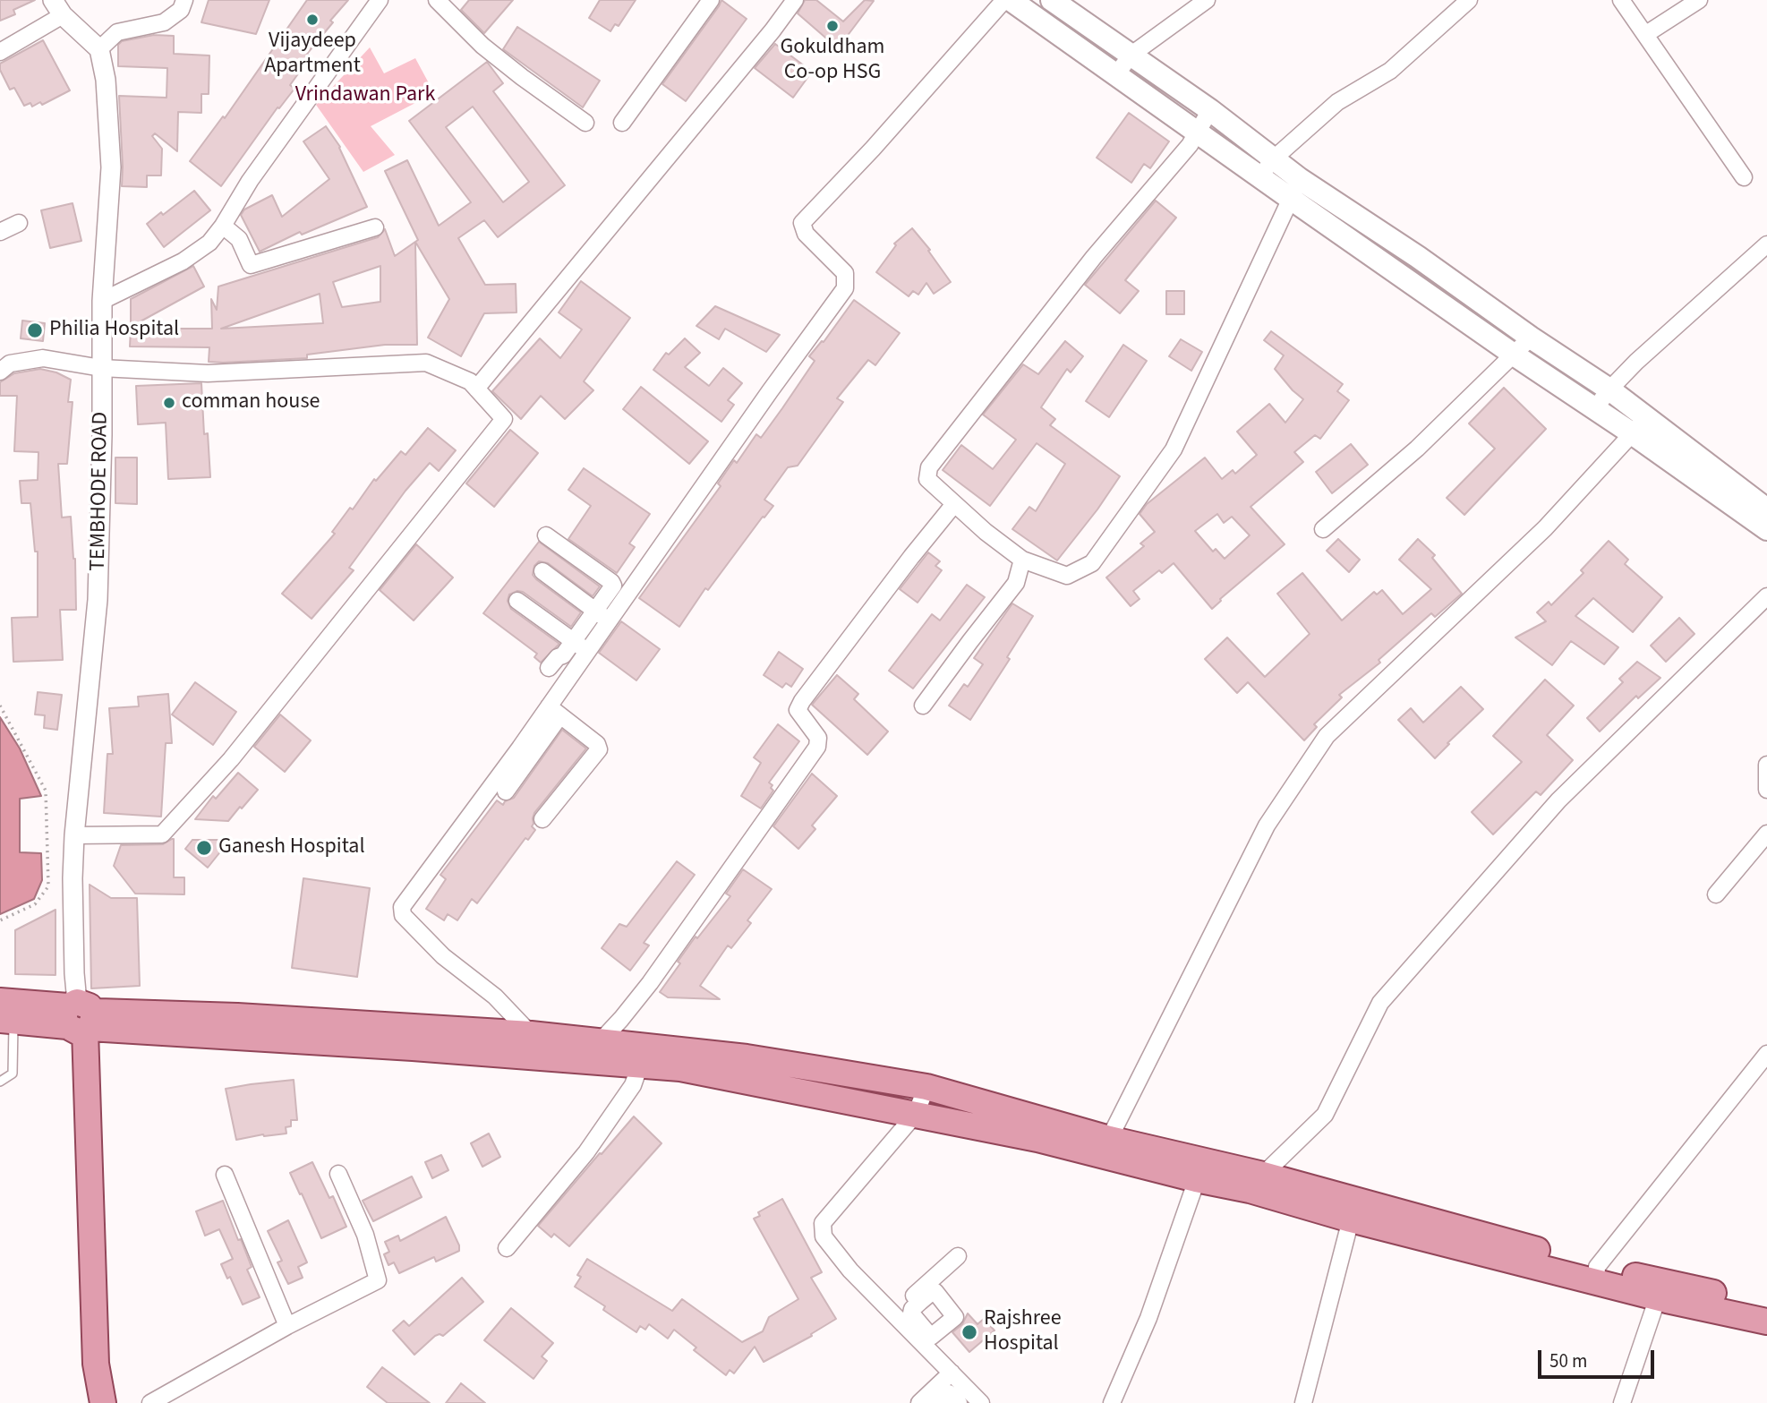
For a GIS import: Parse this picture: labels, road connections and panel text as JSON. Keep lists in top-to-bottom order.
{
  "streets": {
    "street": ["TEMBHODE ROAD"]
  },
  "parks": ["Vrindawan Park"],
  "places": [
    "Vijaydeep Apartment",
    "Gokuldham Co-op HSG",
    "Philia Hospital",
    "comman house",
    "Ganesh Hospital",
    "Rajshree Hospital"
  ],
  "scale_bar": "50 m"
}
